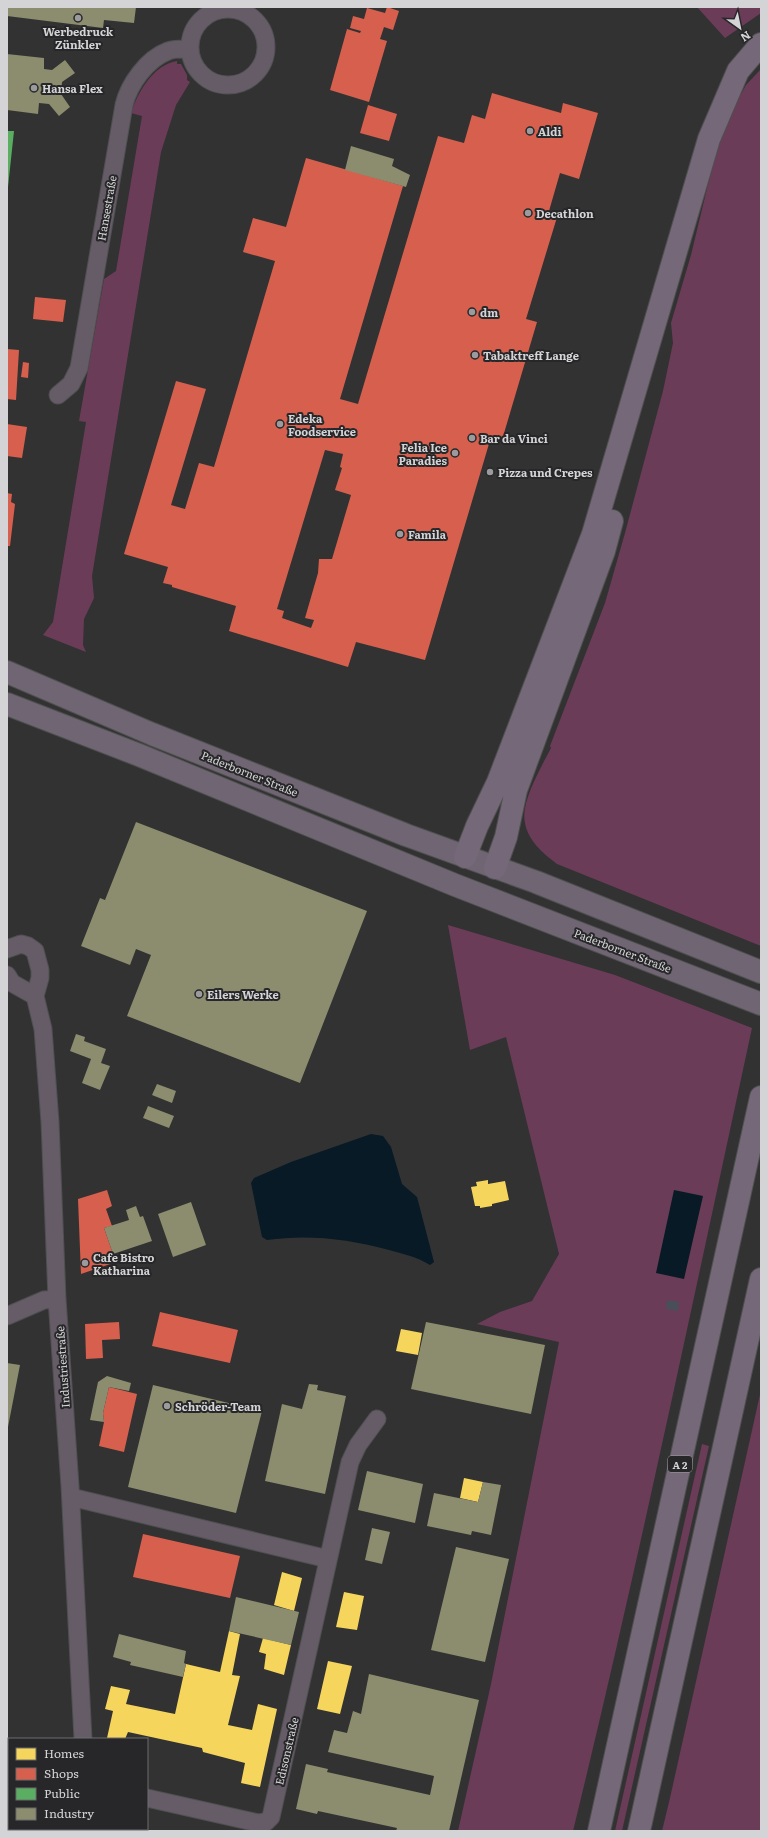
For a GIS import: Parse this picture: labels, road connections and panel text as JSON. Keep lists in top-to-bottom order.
{
  "streets": {
    "highway": ["A 2"],
    "main road": ["Paderborner Straße"],
    "street": ["Hansestraße", "Industriestraße", "Edisonstraße"]
  },
  "places": [
    "Werbedruck Zünkler",
    "Hansa Flex",
    "Aldi",
    "Decathlon",
    "dm",
    "Tabaktreff Lange",
    "Edeka Foodservice",
    "Bar da Vinci",
    "Felia Ice Paradies",
    "Pizza und Crepes",
    "Famila",
    "Eilers Werke",
    "Cafe Bistro Katharina",
    "Schröder-Team"
  ],
  "legend": [
    "Homes",
    "Shops",
    "Public",
    "Industry"
  ],
  "north": "bottom right"
}
